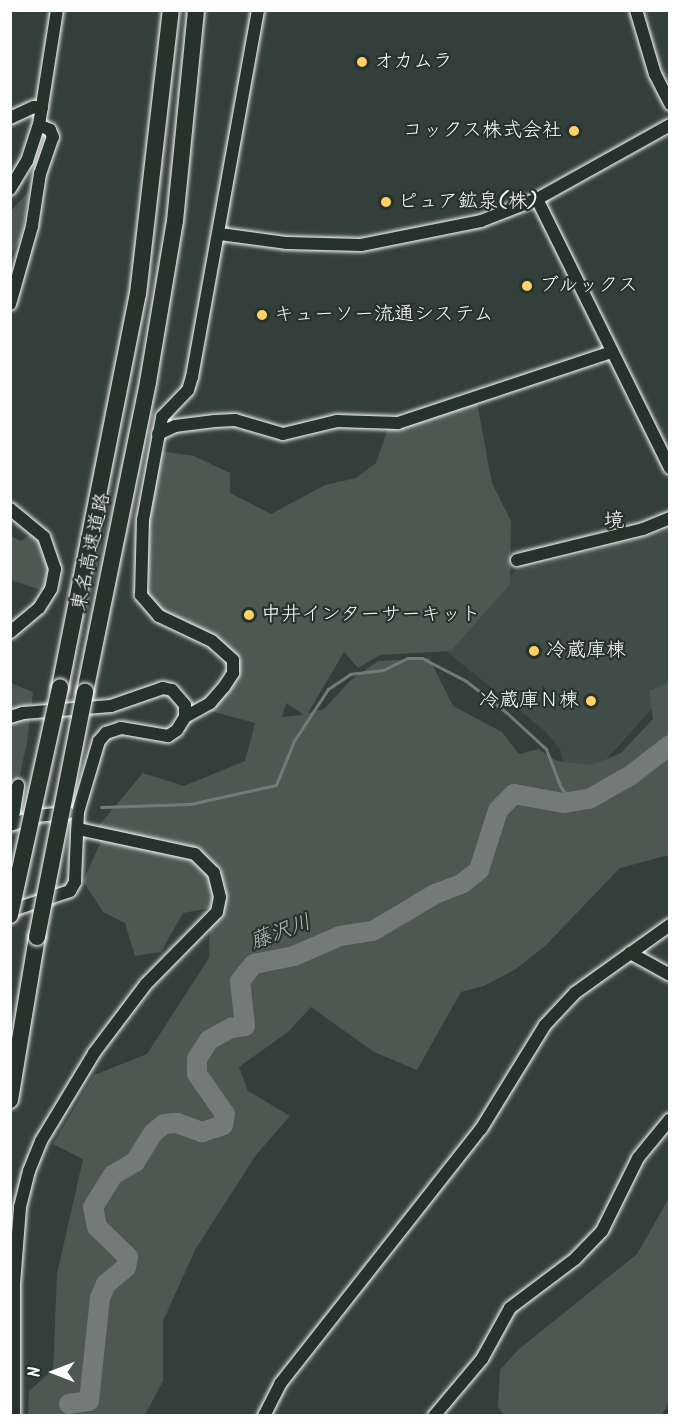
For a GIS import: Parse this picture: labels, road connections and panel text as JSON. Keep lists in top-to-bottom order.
{
  "streets": {
    "highway": ["東名高速道路"]
  },
  "districts": ["境"],
  "water": ["藤沢川"],
  "places": [
    "オカムラ",
    "コックス株式会社",
    "ピュア鉱泉(株)",
    "ブルックス",
    "キューソー流通システム",
    "中井インターサーキット",
    "冷蔵庫棟",
    "冷蔵庫Ｎ棟"
  ],
  "north": "left"
}
